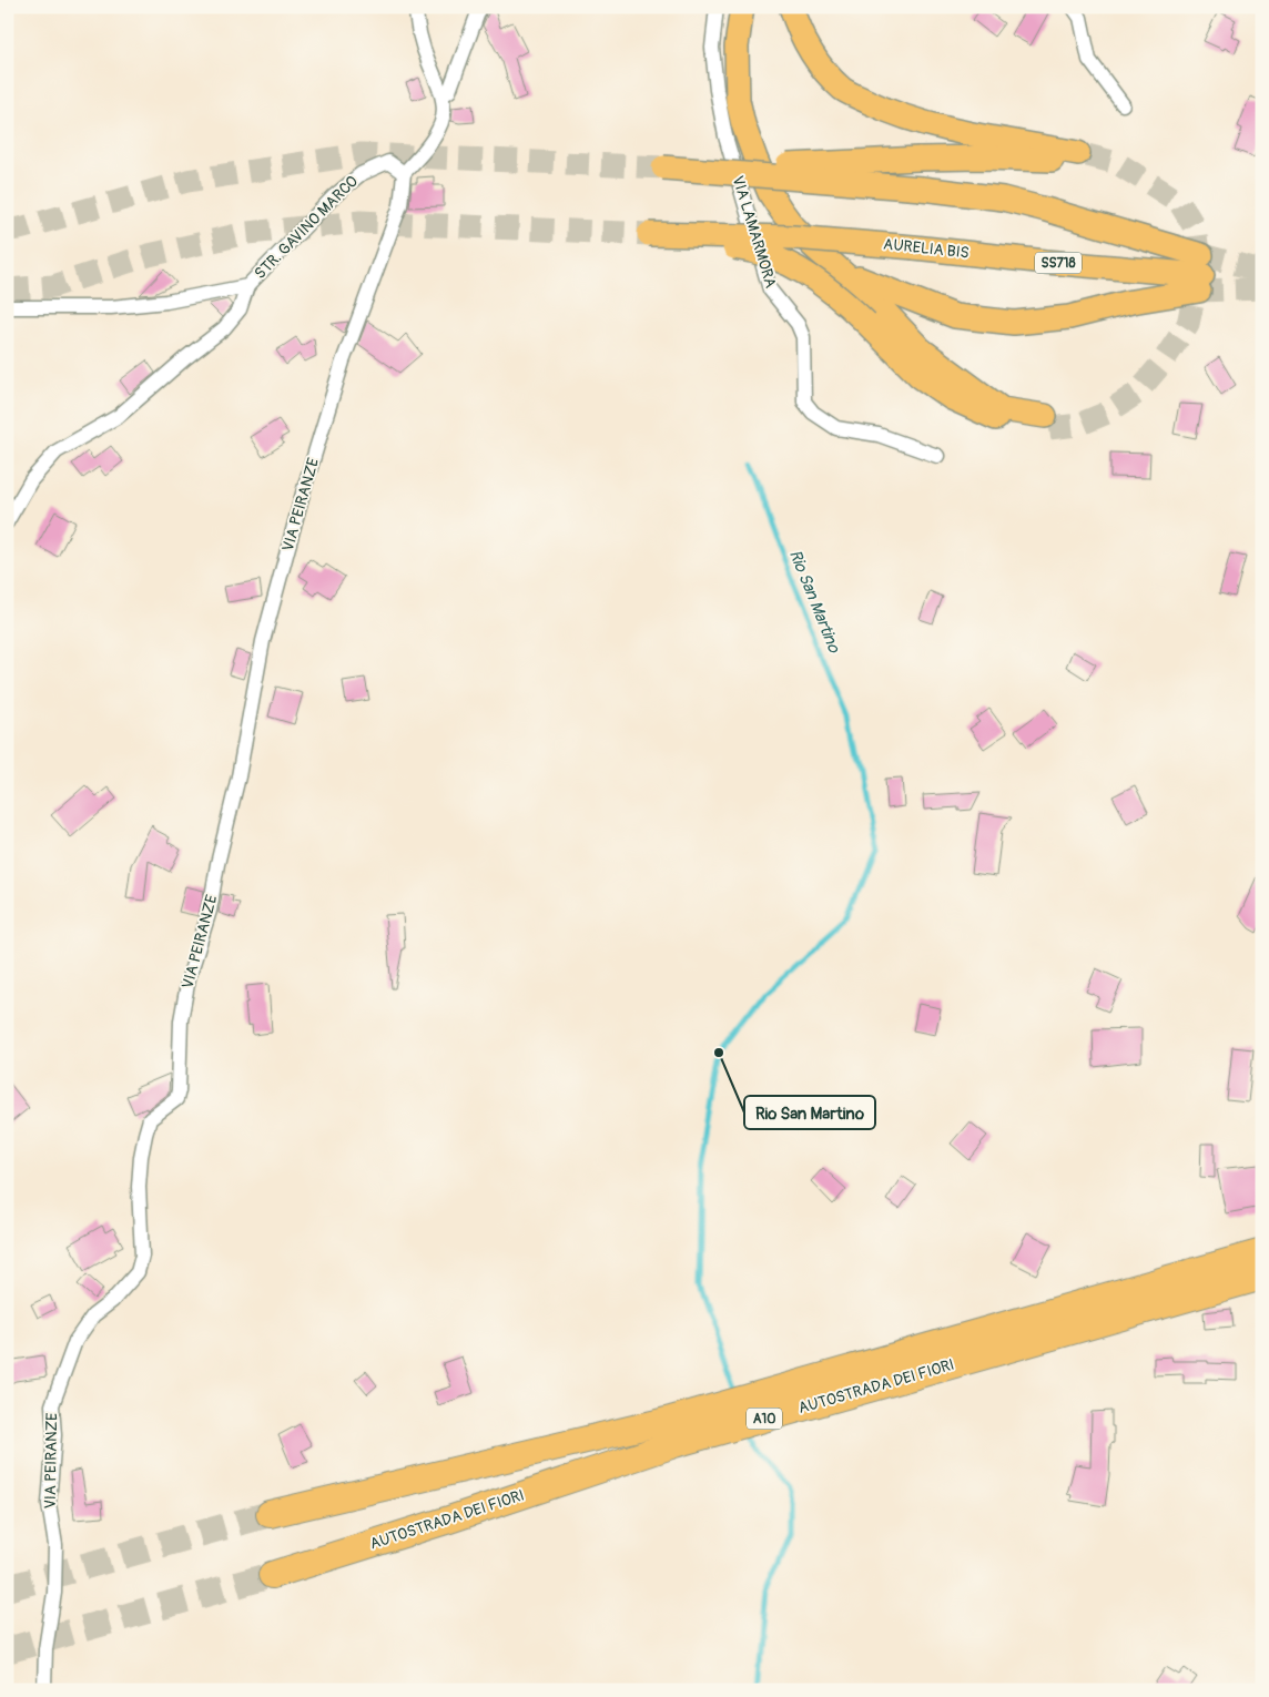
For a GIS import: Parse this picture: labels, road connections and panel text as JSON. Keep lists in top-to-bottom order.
{
  "streets": {
    "highway": [
      "AURELIA BIS",
      "SS718",
      "AUTOSTRADA DEI FIORI",
      "A10"
    ],
    "street": ["STR. GAVINO MARCO", "VIA LAMARMORA", "VIA PEIRANZE"]
  },
  "crossings": [
    ["STR. GAVINO MARCO", "VIA PEIRANZE"]
  ],
  "water": ["Rio San Martino"],
  "places": ["Rio San Martino"]
}
